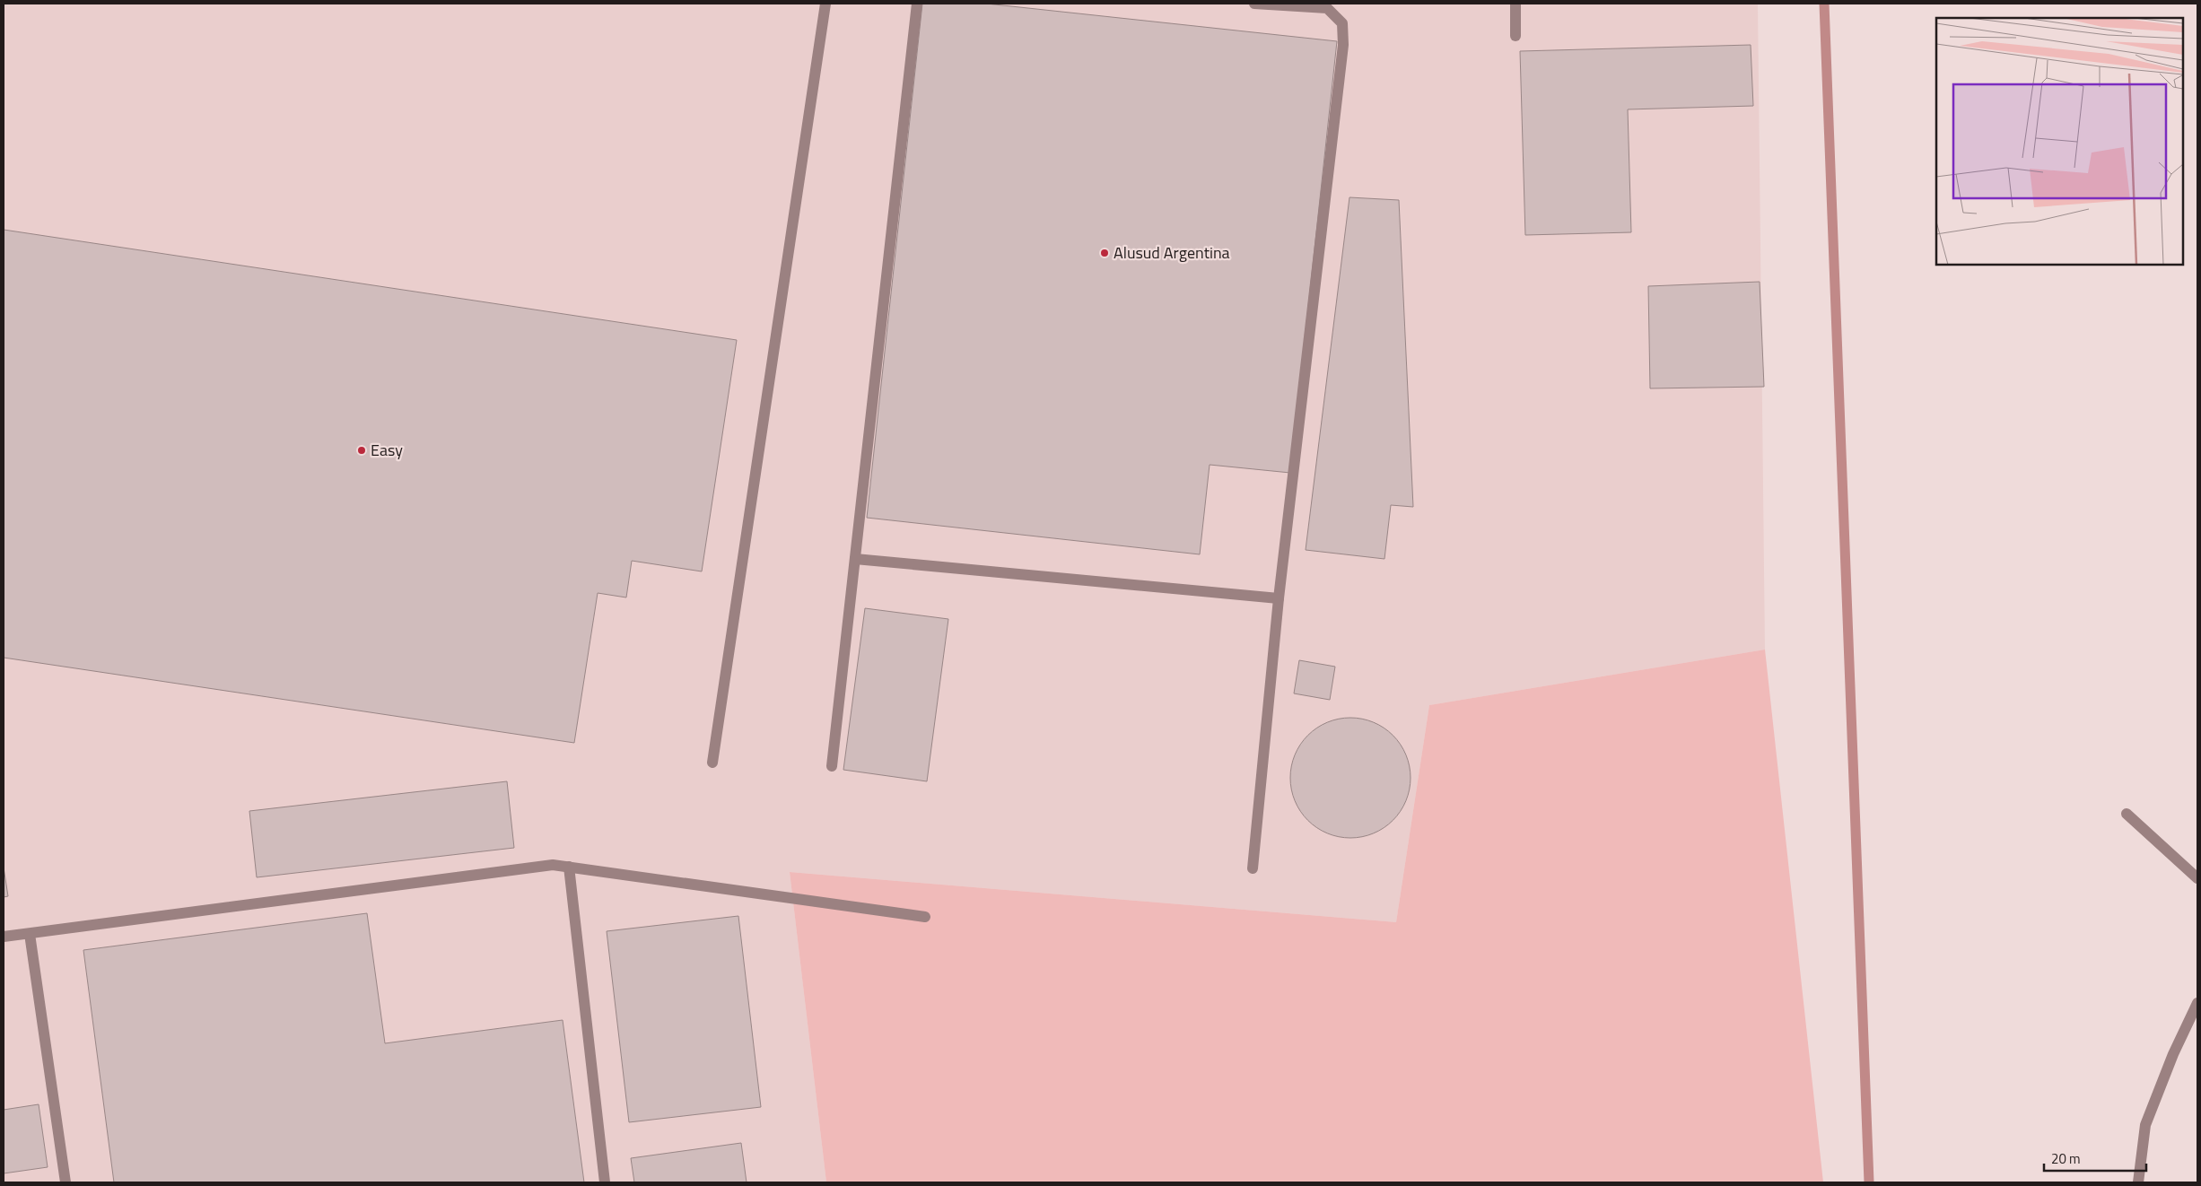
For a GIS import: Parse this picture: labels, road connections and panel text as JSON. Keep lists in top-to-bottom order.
{
  "places": ["Alusud Argentina", "Easy"],
  "scale_bar": "20 m"
}
